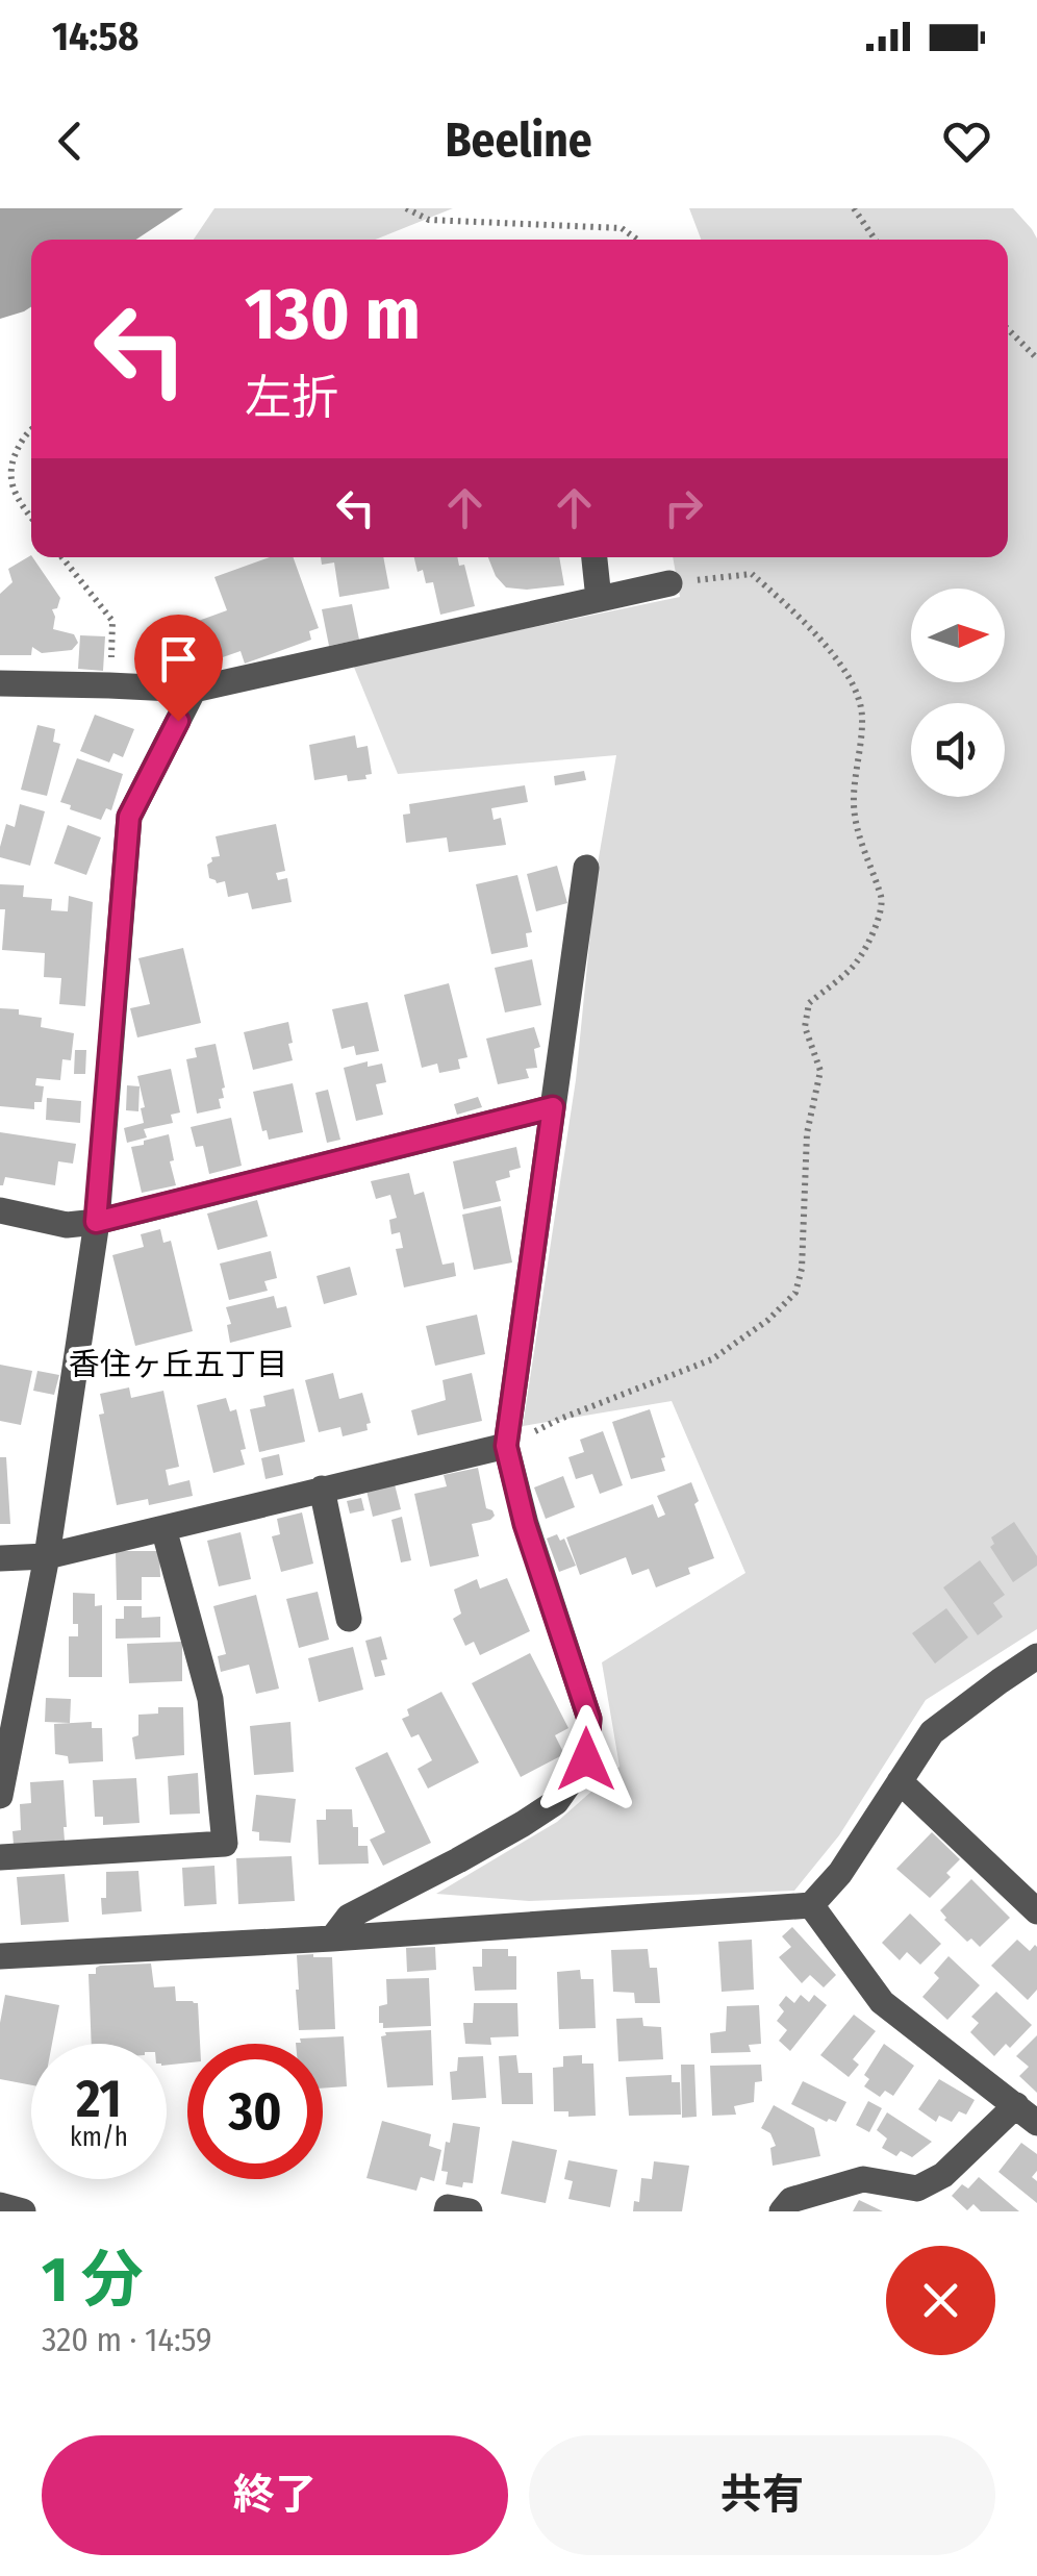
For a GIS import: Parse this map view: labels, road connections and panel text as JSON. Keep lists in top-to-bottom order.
{
  "districts": ["香住ヶ丘五丁目"],
  "north": "right",
  "page": {
    "status": "14:58",
    "header": "Beeline",
    "turn": ["130 m", "左折"],
    "speed": "21 km/h",
    "limit": "30",
    "heading": ["1 分", "320 m · 14:59"],
    "buttons": ["終了", "共有"]
  }
}
